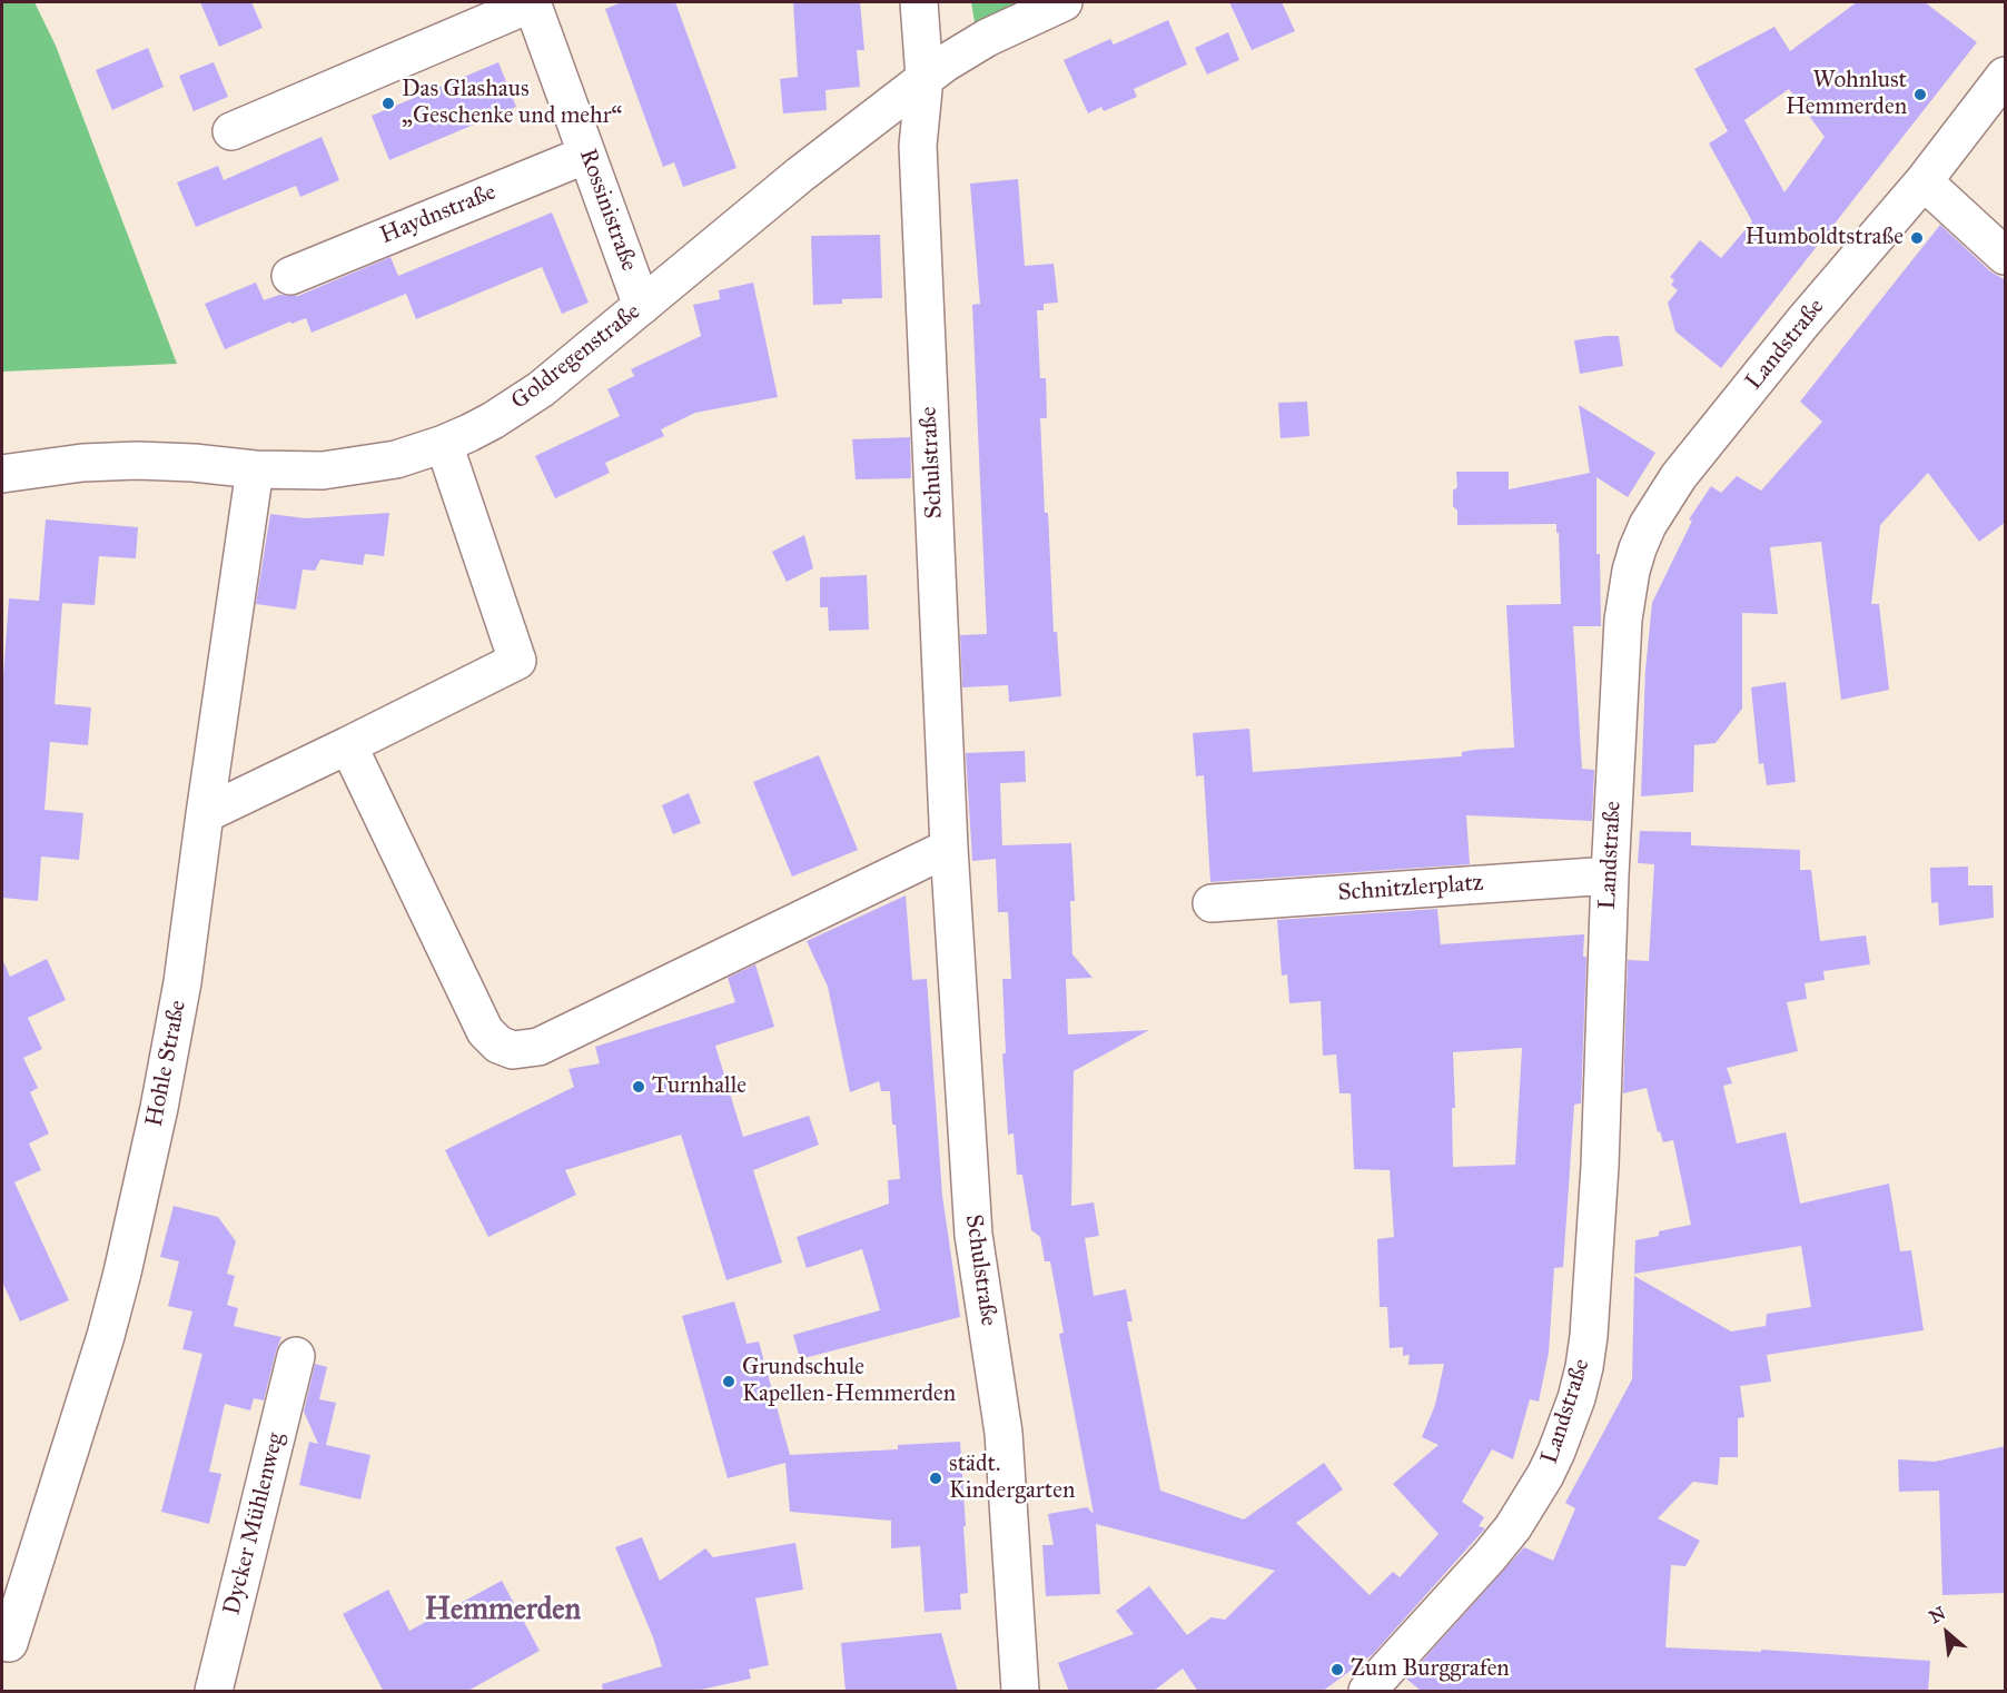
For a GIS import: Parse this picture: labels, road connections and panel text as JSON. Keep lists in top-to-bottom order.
{
  "streets": {
    "street": [
      "Rossinistraße",
      "Haydnstraße",
      "Landstraße",
      "Goldregenstraße",
      "Schulstraße",
      "Schnitzlerplatz",
      "Hohle Straße",
      "Dycker Mühlenweg"
    ]
  },
  "crossings": [
    ["Rossinistraße", "Haydnstraße"],
    ["Rossinistraße", "Goldregenstraße"],
    ["Landstraße", "Schnitzlerplatz"],
    ["Goldregenstraße", "Schulstraße"],
    ["Goldregenstraße", "Hohle Straße"]
  ],
  "districts": ["Hemmerden"],
  "places": [
    "Wohnlust Hemmerden",
    "Das Glashaus „Geschenke und mehr“",
    "Humboldtstraße",
    "Turnhalle",
    "Grundschule Kapellen-Hemmerden",
    "städt. Kindergarten",
    "Zum Burggrafen"
  ],
  "north": "top left"
}
